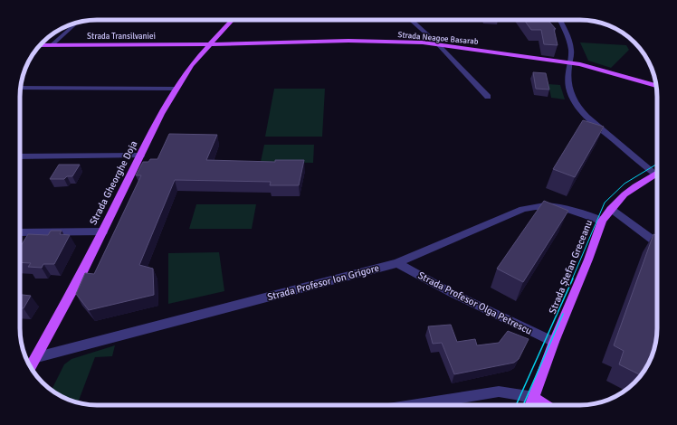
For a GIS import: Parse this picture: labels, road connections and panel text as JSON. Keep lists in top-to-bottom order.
{
  "streets": {
    "main road": [
      "Strada Transilvaniei",
      "Strada Neagoe Basarab",
      "Strada Gheorghe Doja",
      "Strada Ștefan Greceanu"
    ],
    "street": ["Strada Profesor Ion Grigore", "Strada Profesor Olga Petrescu"]
  },
  "crossings": [
    ["Strada Transilvaniei", "Strada Neagoe Basarab"],
    ["Strada Transilvaniei", "Strada Gheorghe Doja"],
    ["Strada Neagoe Basarab", "Strada Gheorghe Doja"],
    ["Strada Gheorghe Doja", "Strada Profesor Ion Grigore"],
    ["Strada Ștefan Greceanu", "Strada Profesor Ion Grigore"],
    ["Strada Ștefan Greceanu", "Strada Profesor Olga Petrescu"],
    ["Strada Profesor Ion Grigore", "Strada Profesor Olga Petrescu"]
  ]
}
